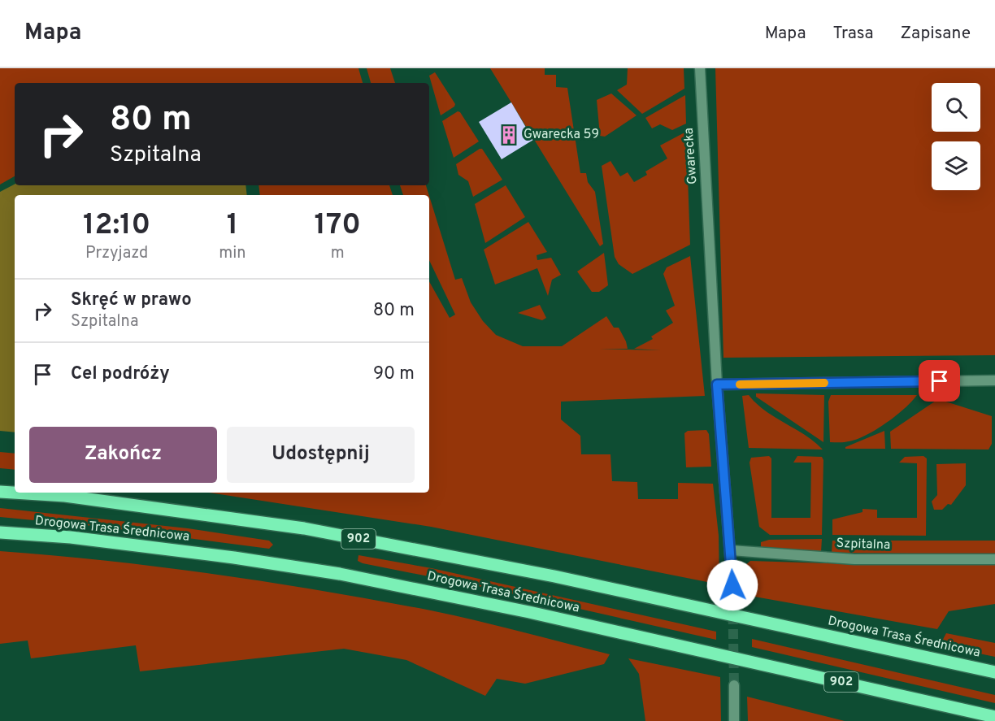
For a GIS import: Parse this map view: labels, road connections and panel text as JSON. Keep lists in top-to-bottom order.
{
  "streets": {
    "main road": ["Drogowa Trasa Średnicowa", "902"],
    "street": ["Gwarecka", "Szpitalna"]
  },
  "places": {
    "building": ["Gwarecka 59"]
  },
  "page": {
    "header": "Mapa",
    "nav": ["Mapa", "Trasa", "Zapisane"],
    "turn": ["80 m", "Szpitalna"],
    "eta": [
      "12:10",
      "Przyjazd",
      "1",
      "min",
      "170",
      "m"
    ],
    "list": [
      {
        "name": "Skręć w prawo",
        "note": "Szpitalna",
        "value": "80 m"
      },
      {
        "name": "Cel podróży",
        "value": "90 m"
      }
    ],
    "buttons": ["Zakończ", "Udostępnij"]
  }
}
